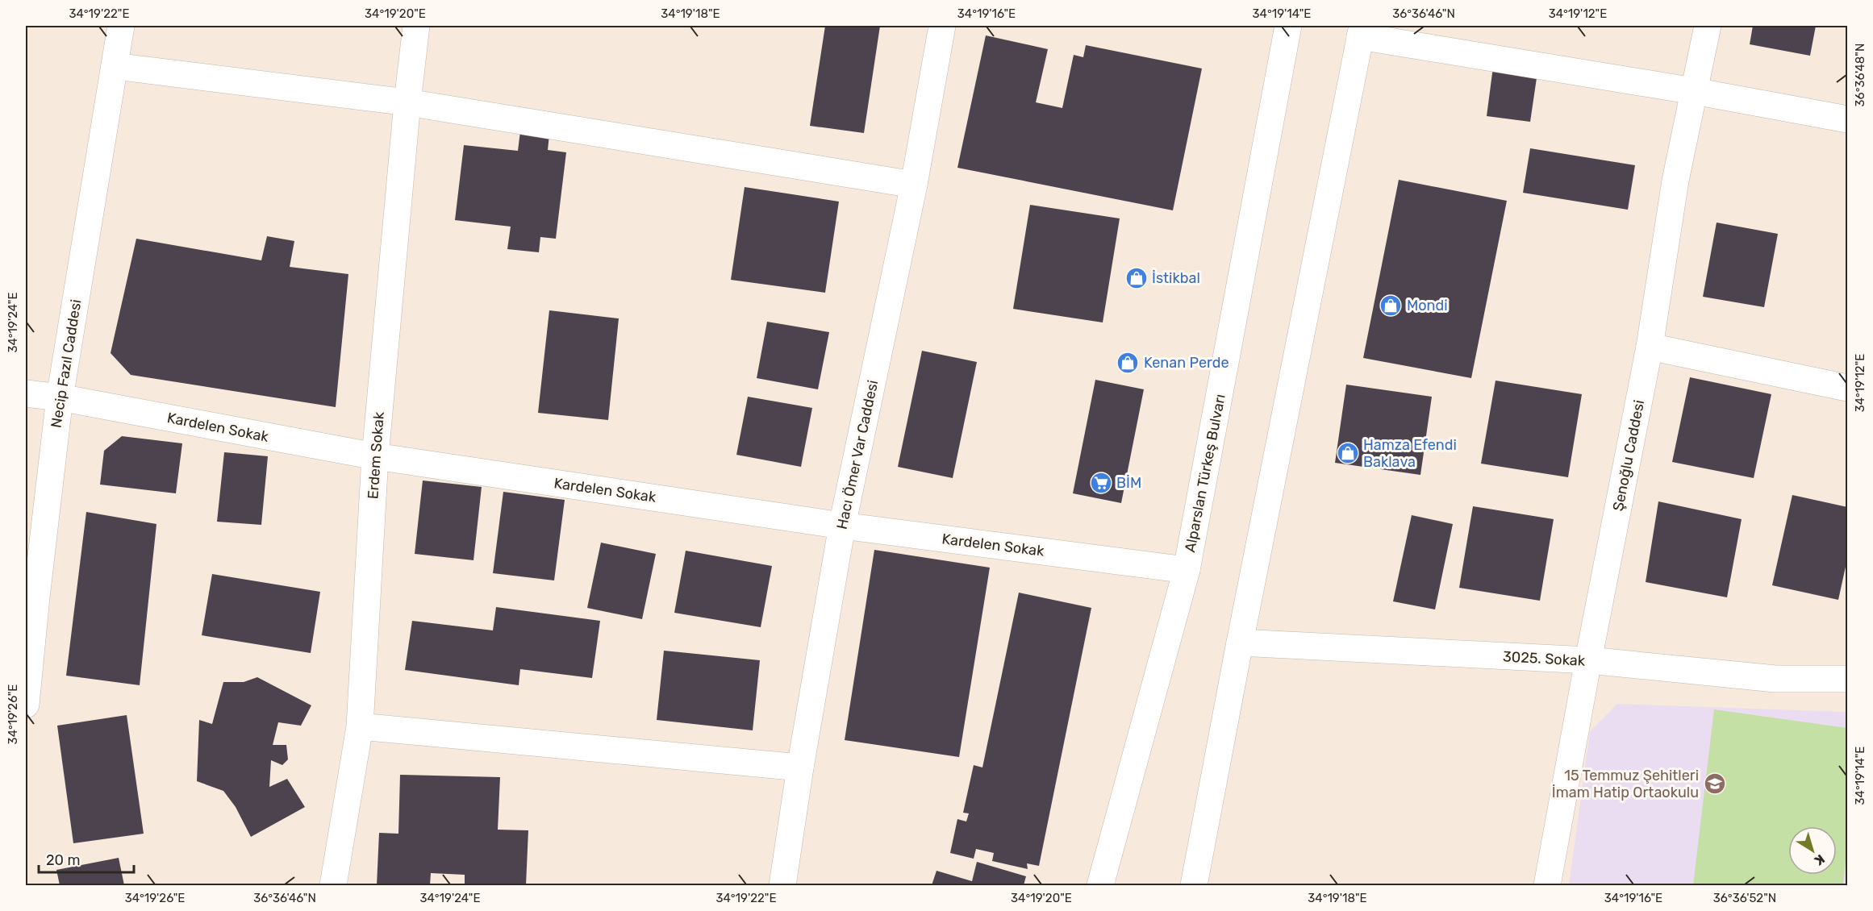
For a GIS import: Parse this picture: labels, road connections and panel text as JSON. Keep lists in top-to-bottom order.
{
  "streets": {
    "main road": [
      "Necip Fazıl Caddesi",
      "Kardelen Sokak",
      "Hacı Ömer Var Caddesi",
      "Erdem Sokak",
      "Şenoğlu Caddesi",
      "Alparslan Türkeş Bulvarı",
      "3025. Sokak"
    ]
  },
  "crossings": [
    ["Necip Fazıl Caddesi", "Kardelen Sokak"],
    ["Kardelen Sokak", "Hacı Ömer Var Caddesi"],
    ["Kardelen Sokak", "Erdem Sokak"],
    ["Kardelen Sokak", "Alparslan Türkeş Bulvarı"],
    ["Şenoğlu Caddesi", "3025. Sokak"]
  ],
  "places": {
    "shop": [
      "İstikbal",
      "Mondi",
      "Kenan Perde",
      "Hamza Efendi Baklava"
    ],
    "supermarket": ["BİM"],
    "school or university": ["15 Temmuz Şehitleri İmam Hatip Ortaokulu"]
  },
  "scale_bar": "20 m",
  "north": "bottom right",
  "coordinates": [
    "34°19'22\"E",
    "34°19'20\"E",
    "34°19'18\"E",
    "34°19'16\"E",
    "34°19'14\"E",
    "36°36'46\"N",
    "34°19'12\"E",
    "36°36'48\"N",
    "34°19'24\"E",
    "34°19'26\"E",
    "36°36'52\"N"
  ]
}
